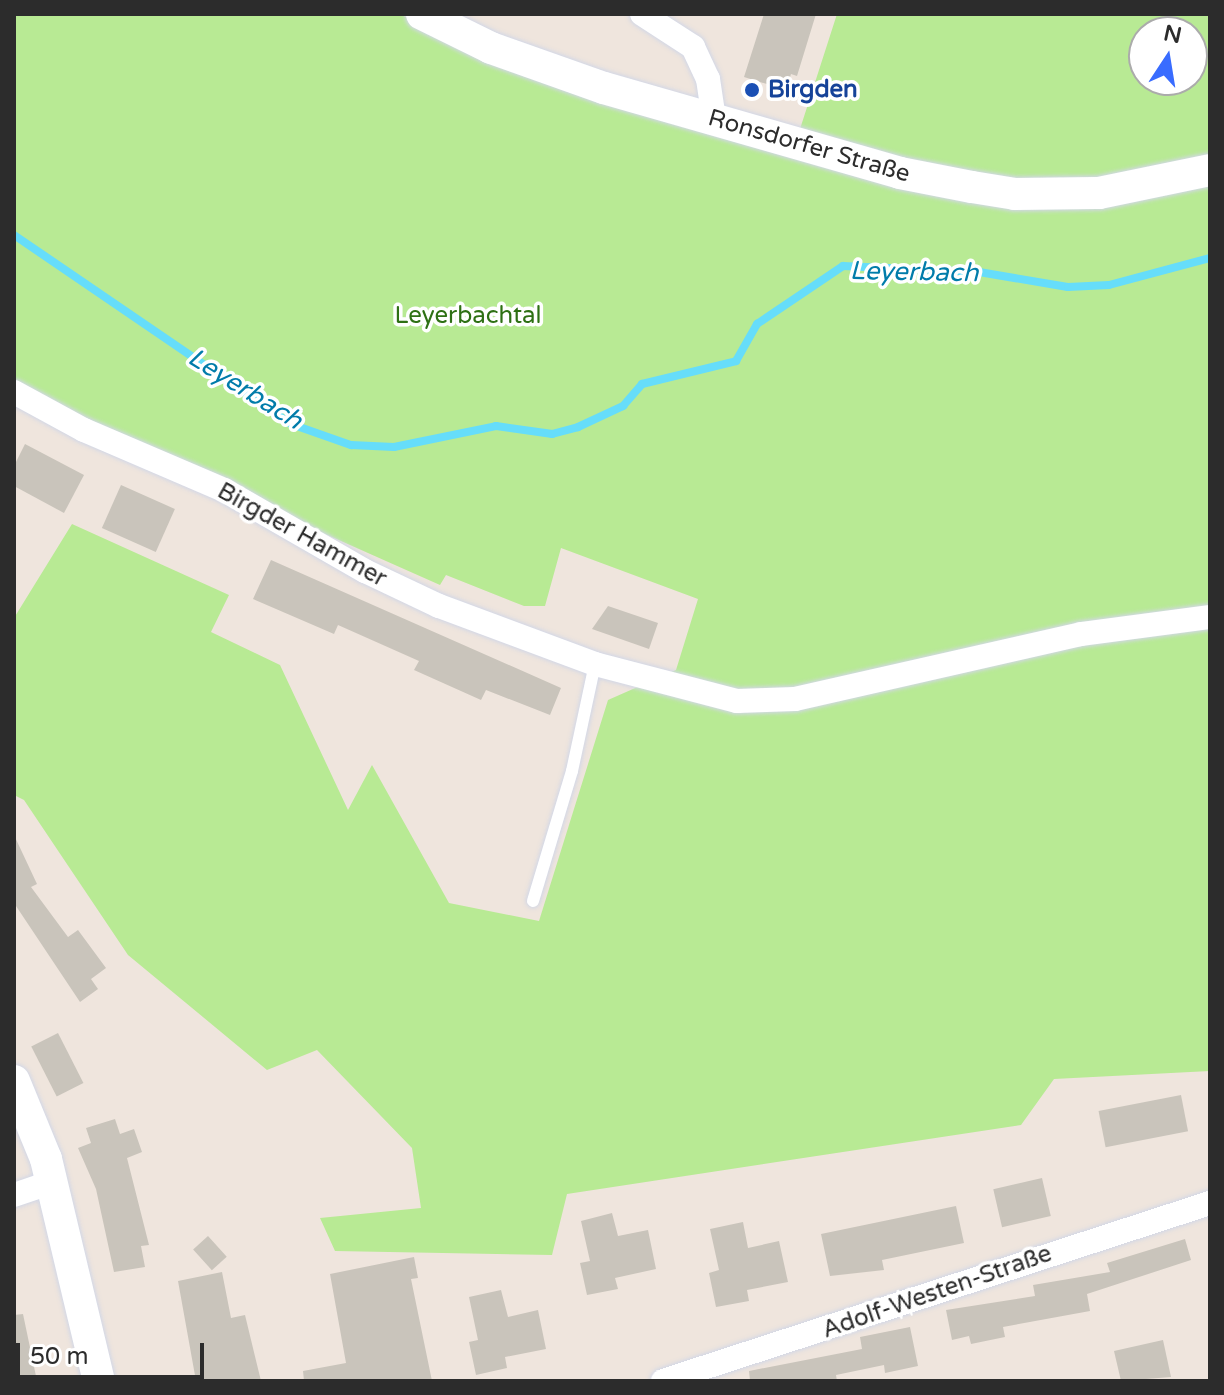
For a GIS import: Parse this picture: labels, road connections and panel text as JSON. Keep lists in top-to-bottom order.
{
  "streets": {
    "main road": ["Ronsdorfer Straße"],
    "street": ["Birgder Hammer", "Adolf-Westen-Straße"]
  },
  "water": ["Leyerbach"],
  "parks": ["Leyerbachtal"],
  "places": ["Birgden"],
  "scale_bar": "50 m",
  "north": "top"
}
